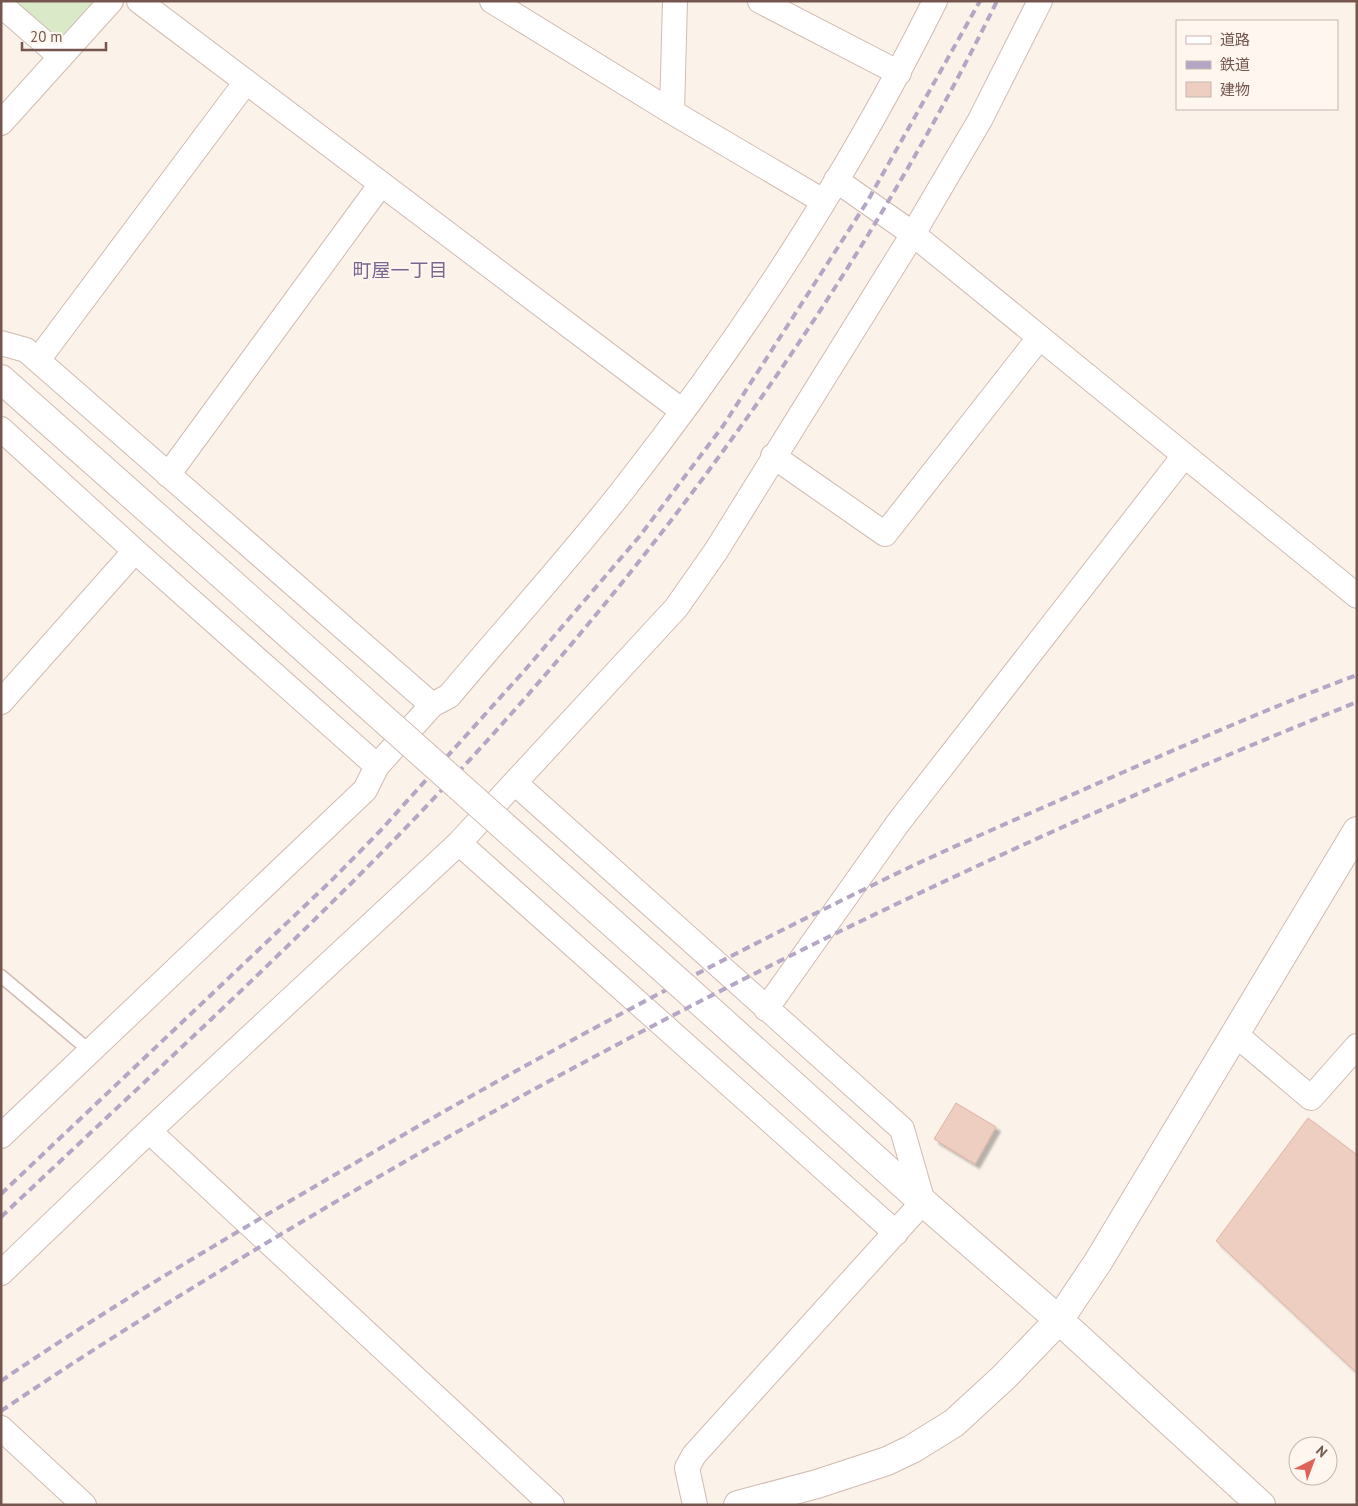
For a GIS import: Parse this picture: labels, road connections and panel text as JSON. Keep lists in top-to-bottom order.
{
  "districts": ["町屋一丁目"],
  "legend": ["道路", "鉄道", "建物"],
  "scale_bar": "20 m",
  "north": "top right"
}
